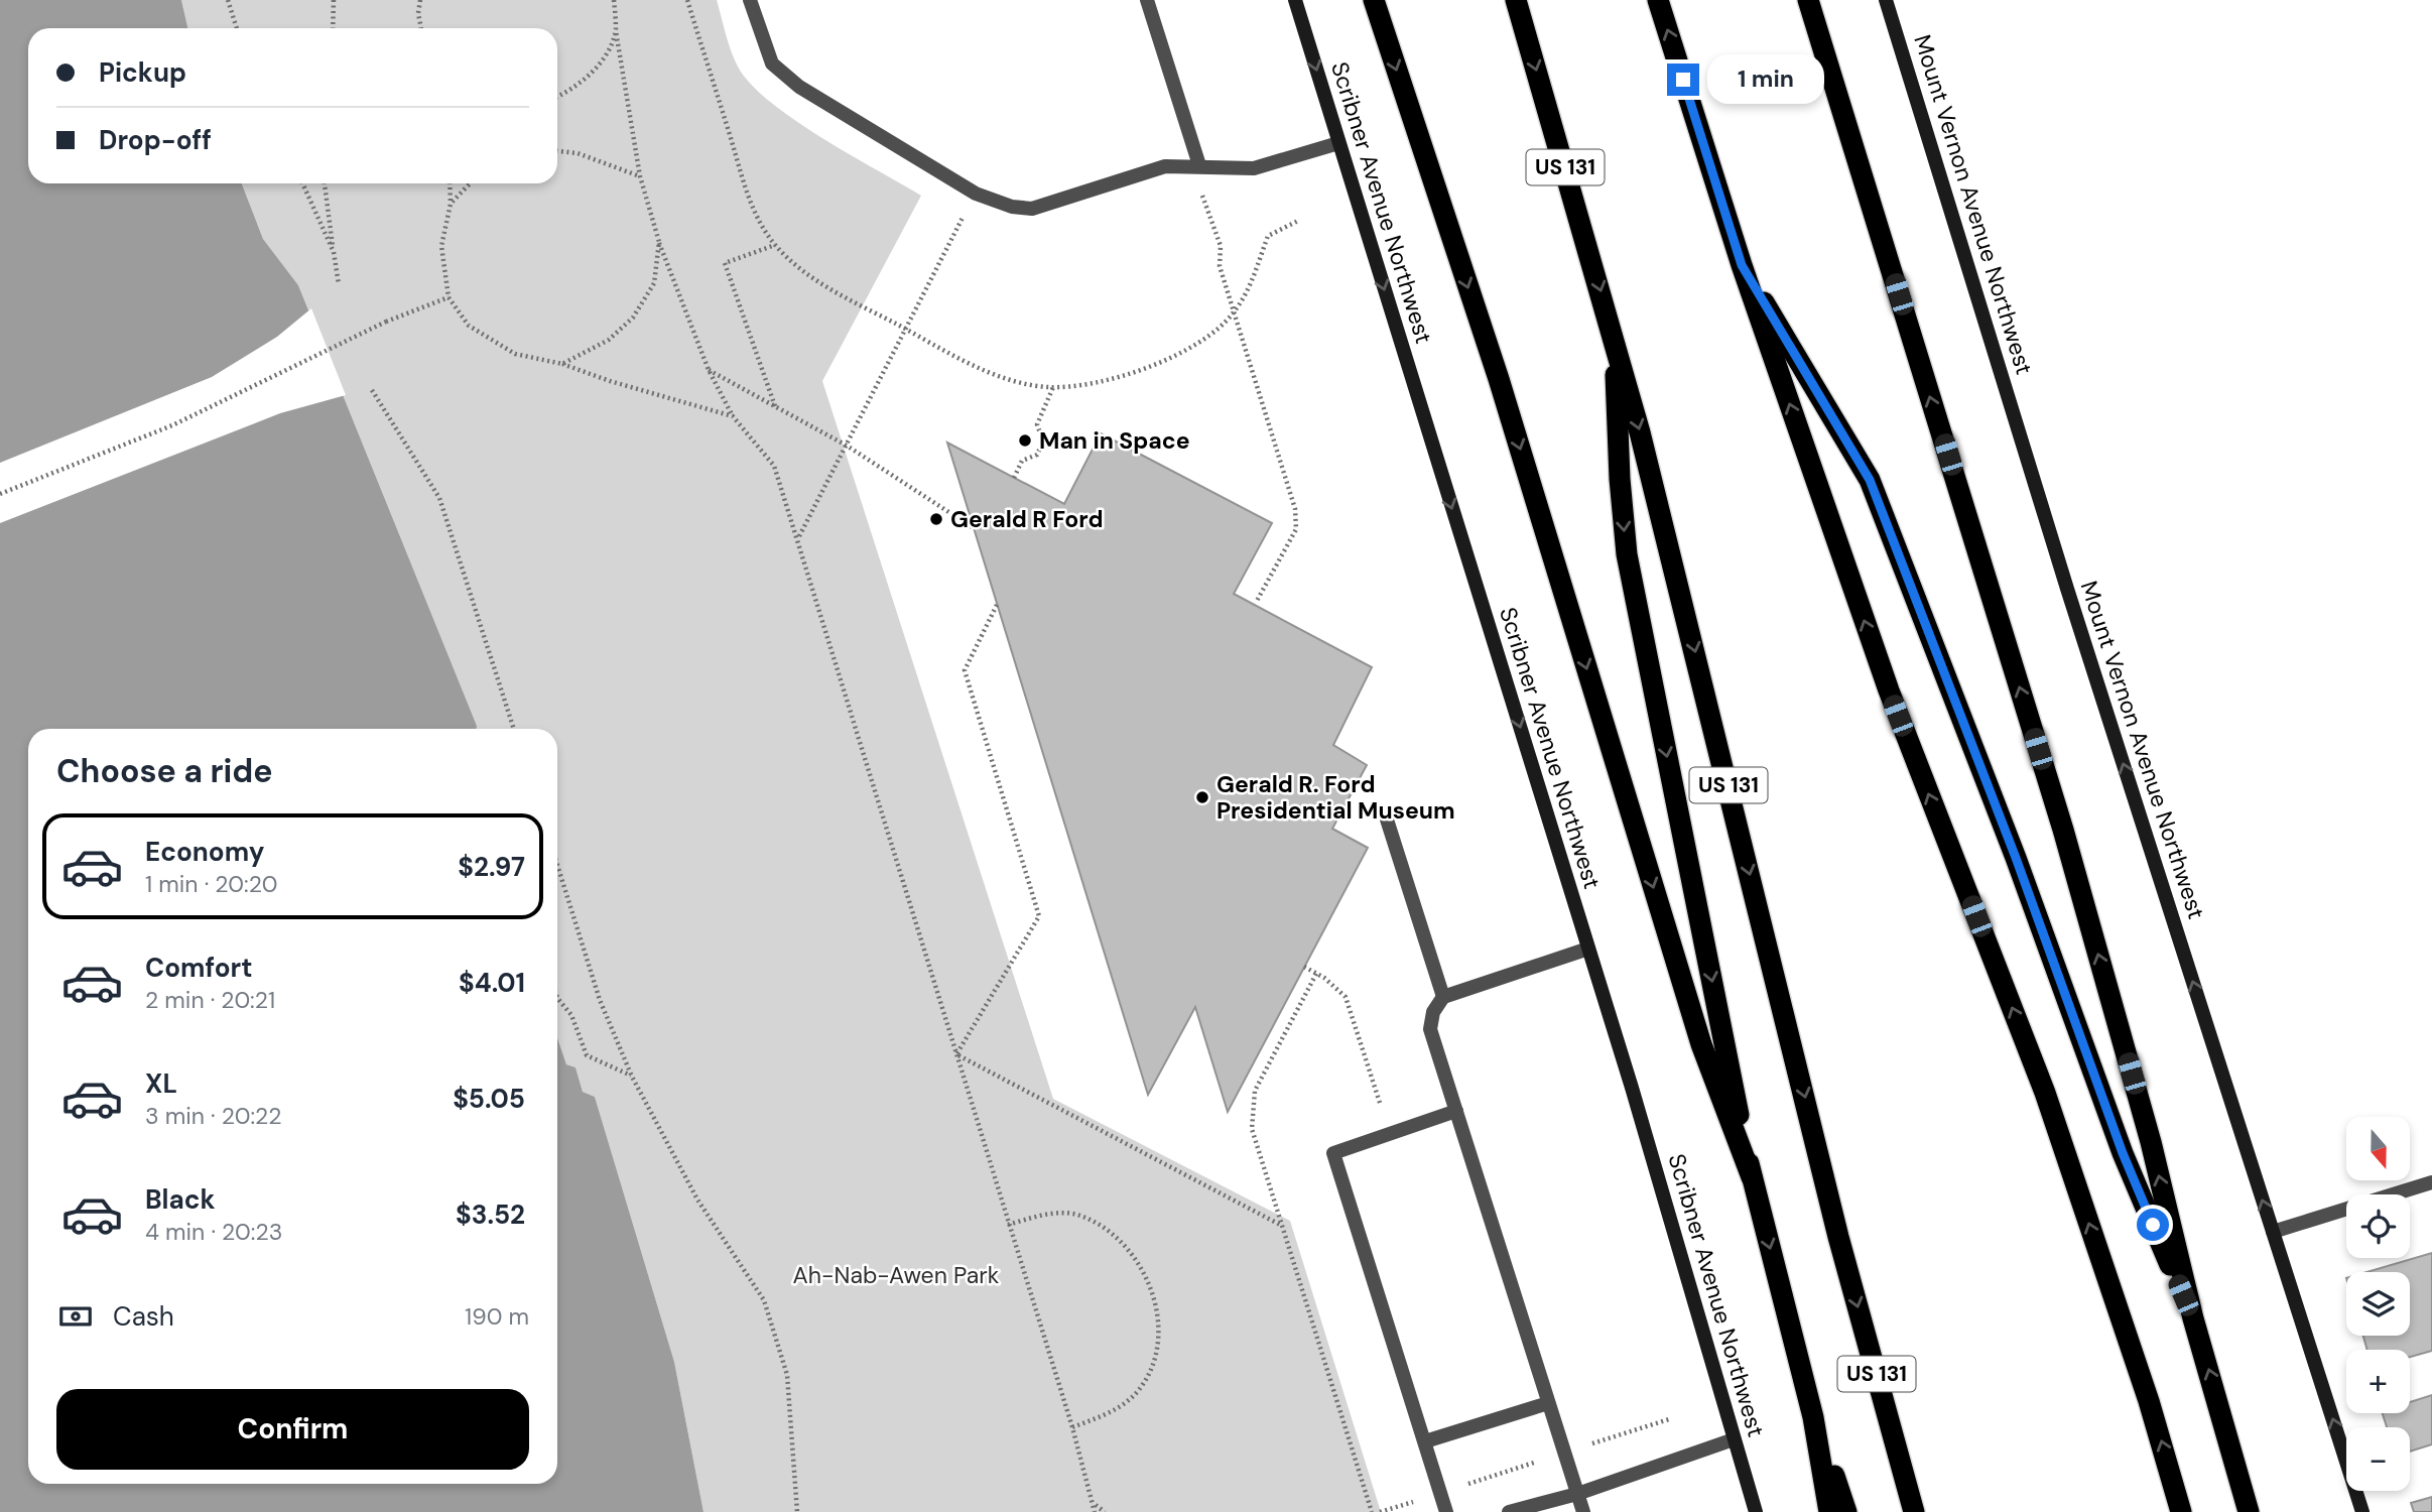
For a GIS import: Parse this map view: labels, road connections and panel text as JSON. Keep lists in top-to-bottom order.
{
  "streets": {
    "highway": ["US 131"],
    "street": ["Scribner Avenue Northwest", "Mount Vernon Avenue Northwest"]
  },
  "one_way": ["Scribner Avenue Northwest", "Mount Vernon Avenue Northwest"],
  "parks": ["Ah-Nab-Awen Park"],
  "places": ["Man in Space", "Gerald R Ford", "Gerald R. Ford Presidential Museum"],
  "north": "bottom",
  "page": {
    "banner": ["Pickup", "Drop-off"],
    "bubble": "1 min",
    "heading": "Choose a ride",
    "list": [
      {
        "name": "Economy",
        "note": "1 min · 20:20",
        "value": "$2.97"
      },
      {
        "name": "Comfort",
        "note": "2 min · 20:21",
        "value": "$4.01"
      },
      {
        "name": "XL",
        "note": "3 min · 20:22",
        "value": "$5.05"
      },
      {
        "name": "Black",
        "note": "4 min · 20:23",
        "value": "$3.52"
      }
    ],
    "map_buttons": ["+", "−"],
    "pay": ["Cash", "190 m"],
    "buttons": "Confirm"
  }
}
